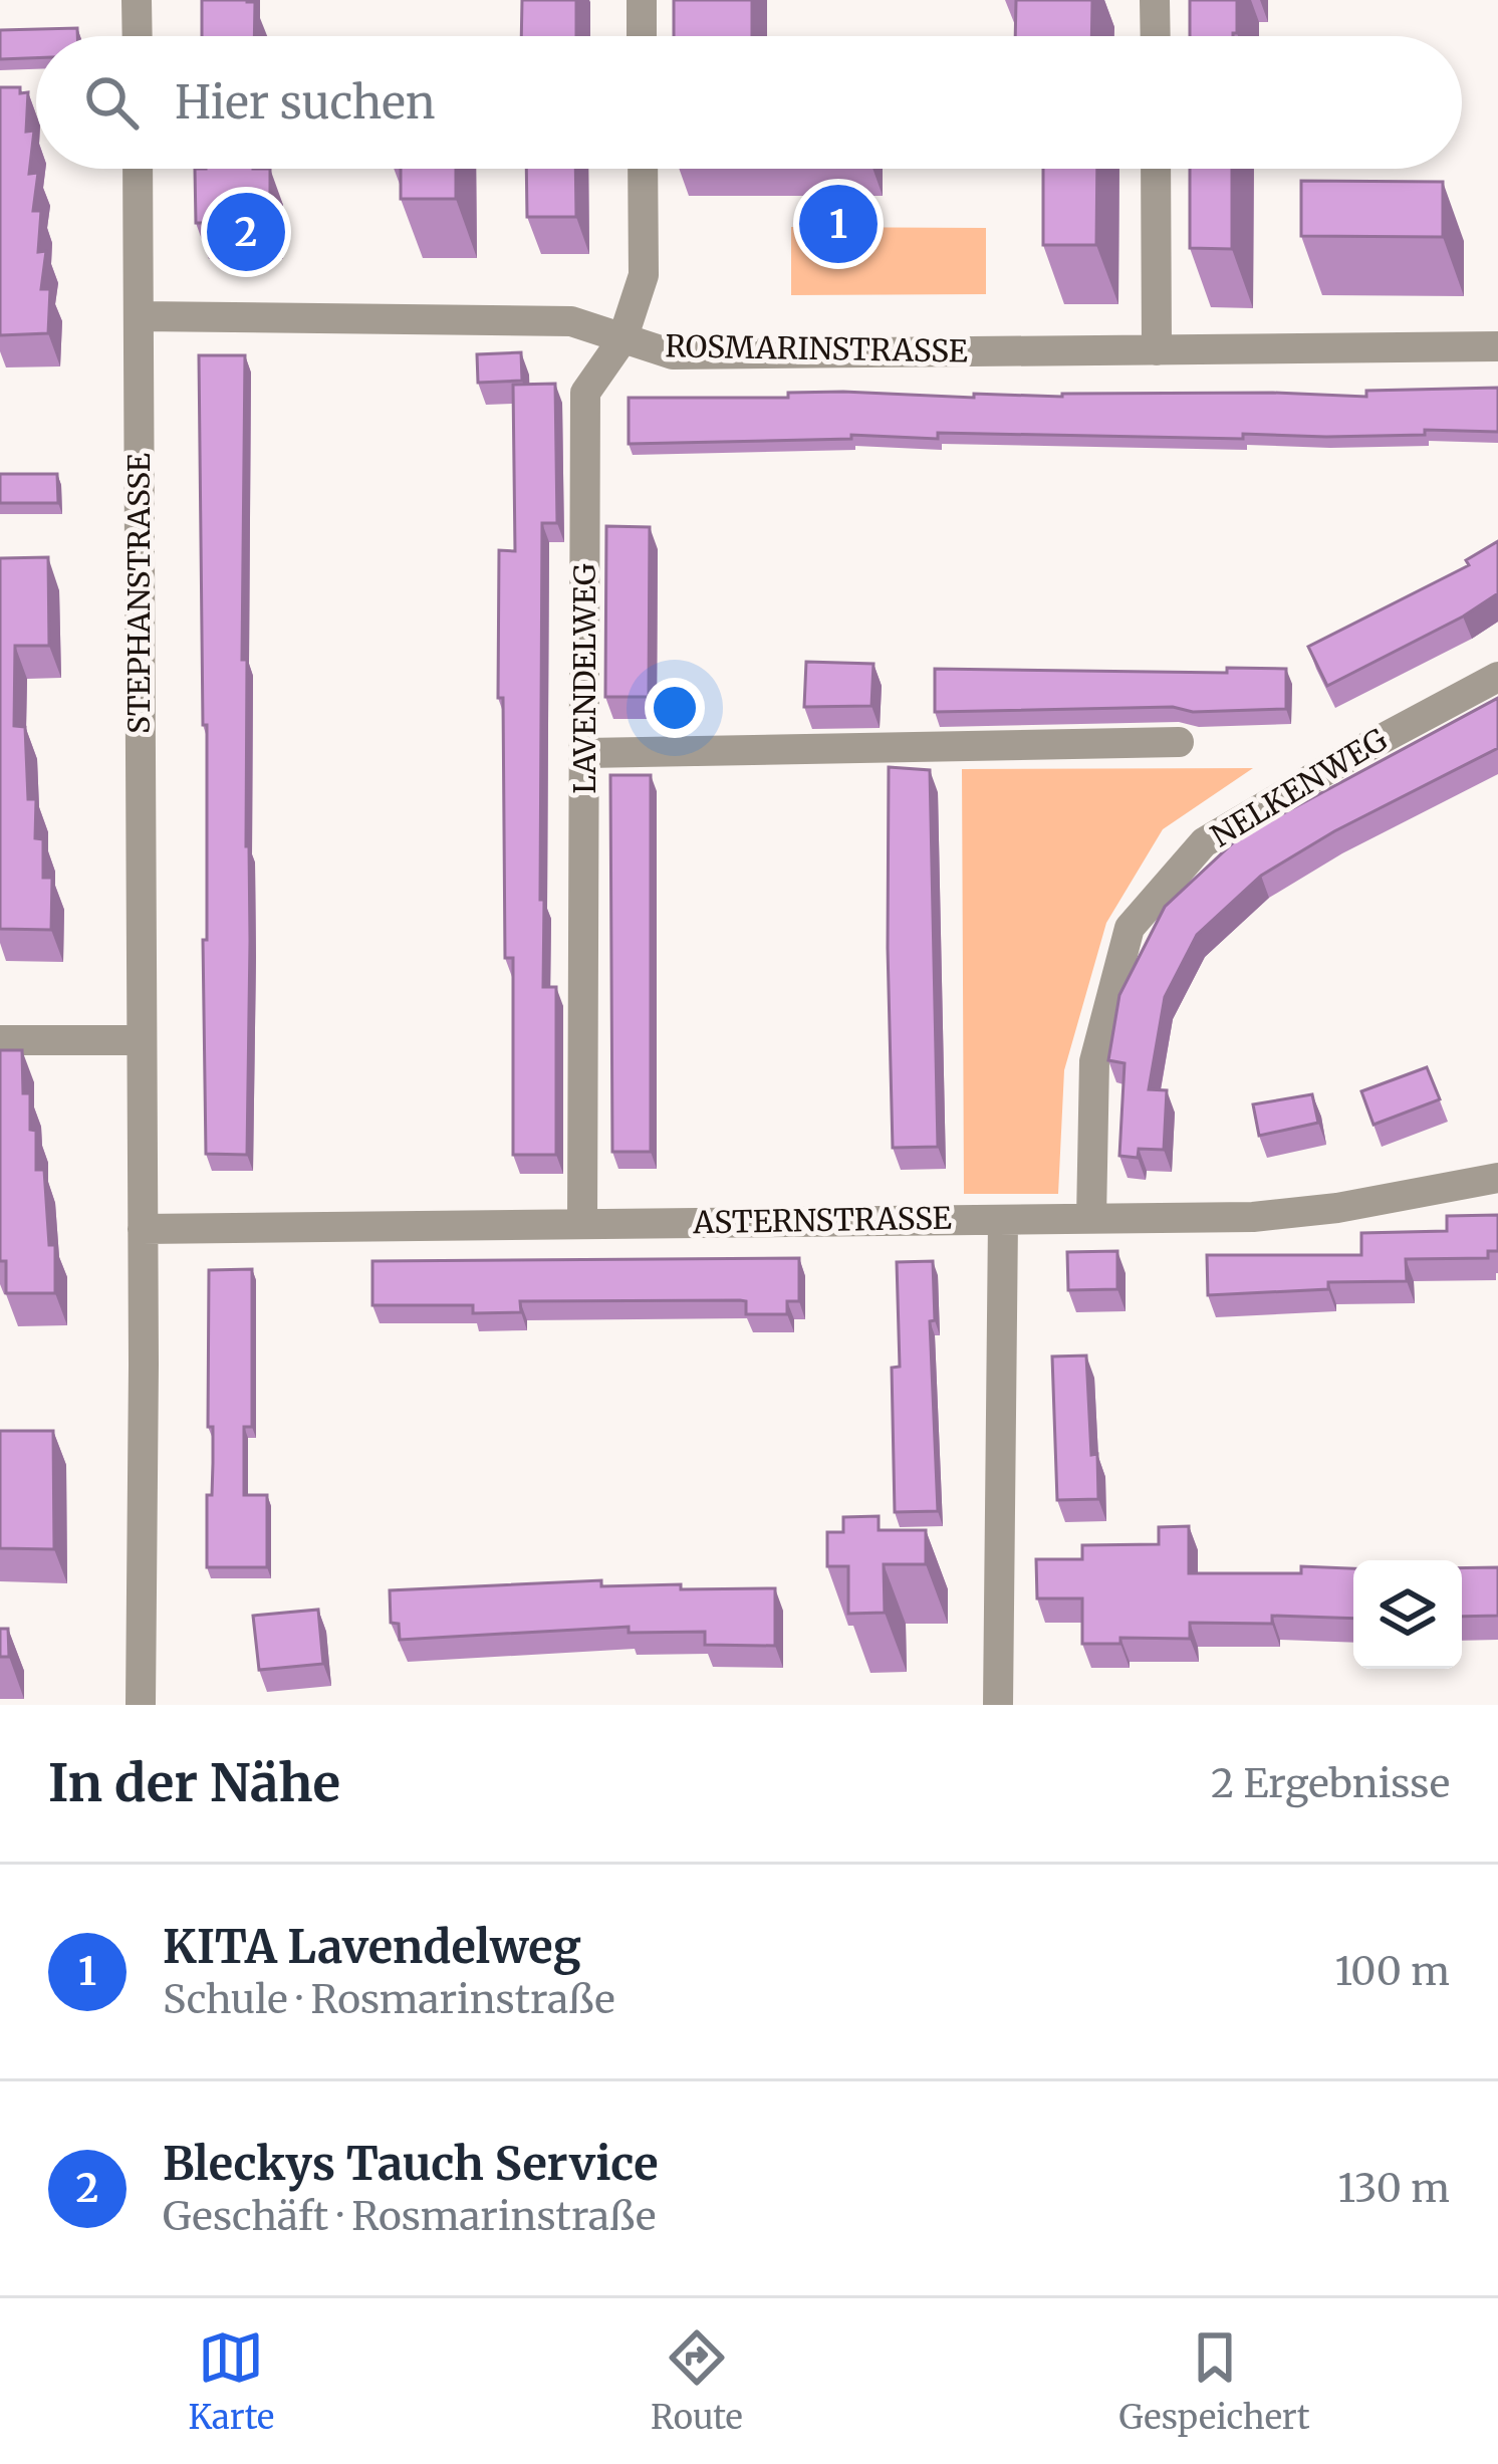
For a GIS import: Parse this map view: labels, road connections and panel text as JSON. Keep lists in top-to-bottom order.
{
  "streets": {
    "street": [
      "ROSMARINSTRASSE",
      "STEPHANSTRASSE",
      "LAVENDELWEG",
      "NELKENWEG",
      "ASTERNSTRASSE"
    ]
  },
  "crossings": [
    ["ROSMARINSTRASSE", "STEPHANSTRASSE"],
    ["ROSMARINSTRASSE", "LAVENDELWEG"],
    ["STEPHANSTRASSE", "ASTERNSTRASSE"],
    ["LAVENDELWEG", "ASTERNSTRASSE"],
    ["NELKENWEG", "ASTERNSTRASSE"]
  ],
  "page": {
    "search": "Hier suchen",
    "pins": ["1", "2"],
    "heading": ["In der Nähe", "2 Ergebnisse"],
    "list": [
      {
        "mark": "1",
        "name": "KITA Lavendelweg",
        "note": "Schule · Rosmarinstraße",
        "value": "100 m"
      },
      {
        "mark": "2",
        "name": "Bleckys Tauch Service",
        "note": "Geschäft · Rosmarinstraße",
        "value": "130 m"
      }
    ],
    "nav": ["Karte", "Route", "Gespeichert"]
  }
}
